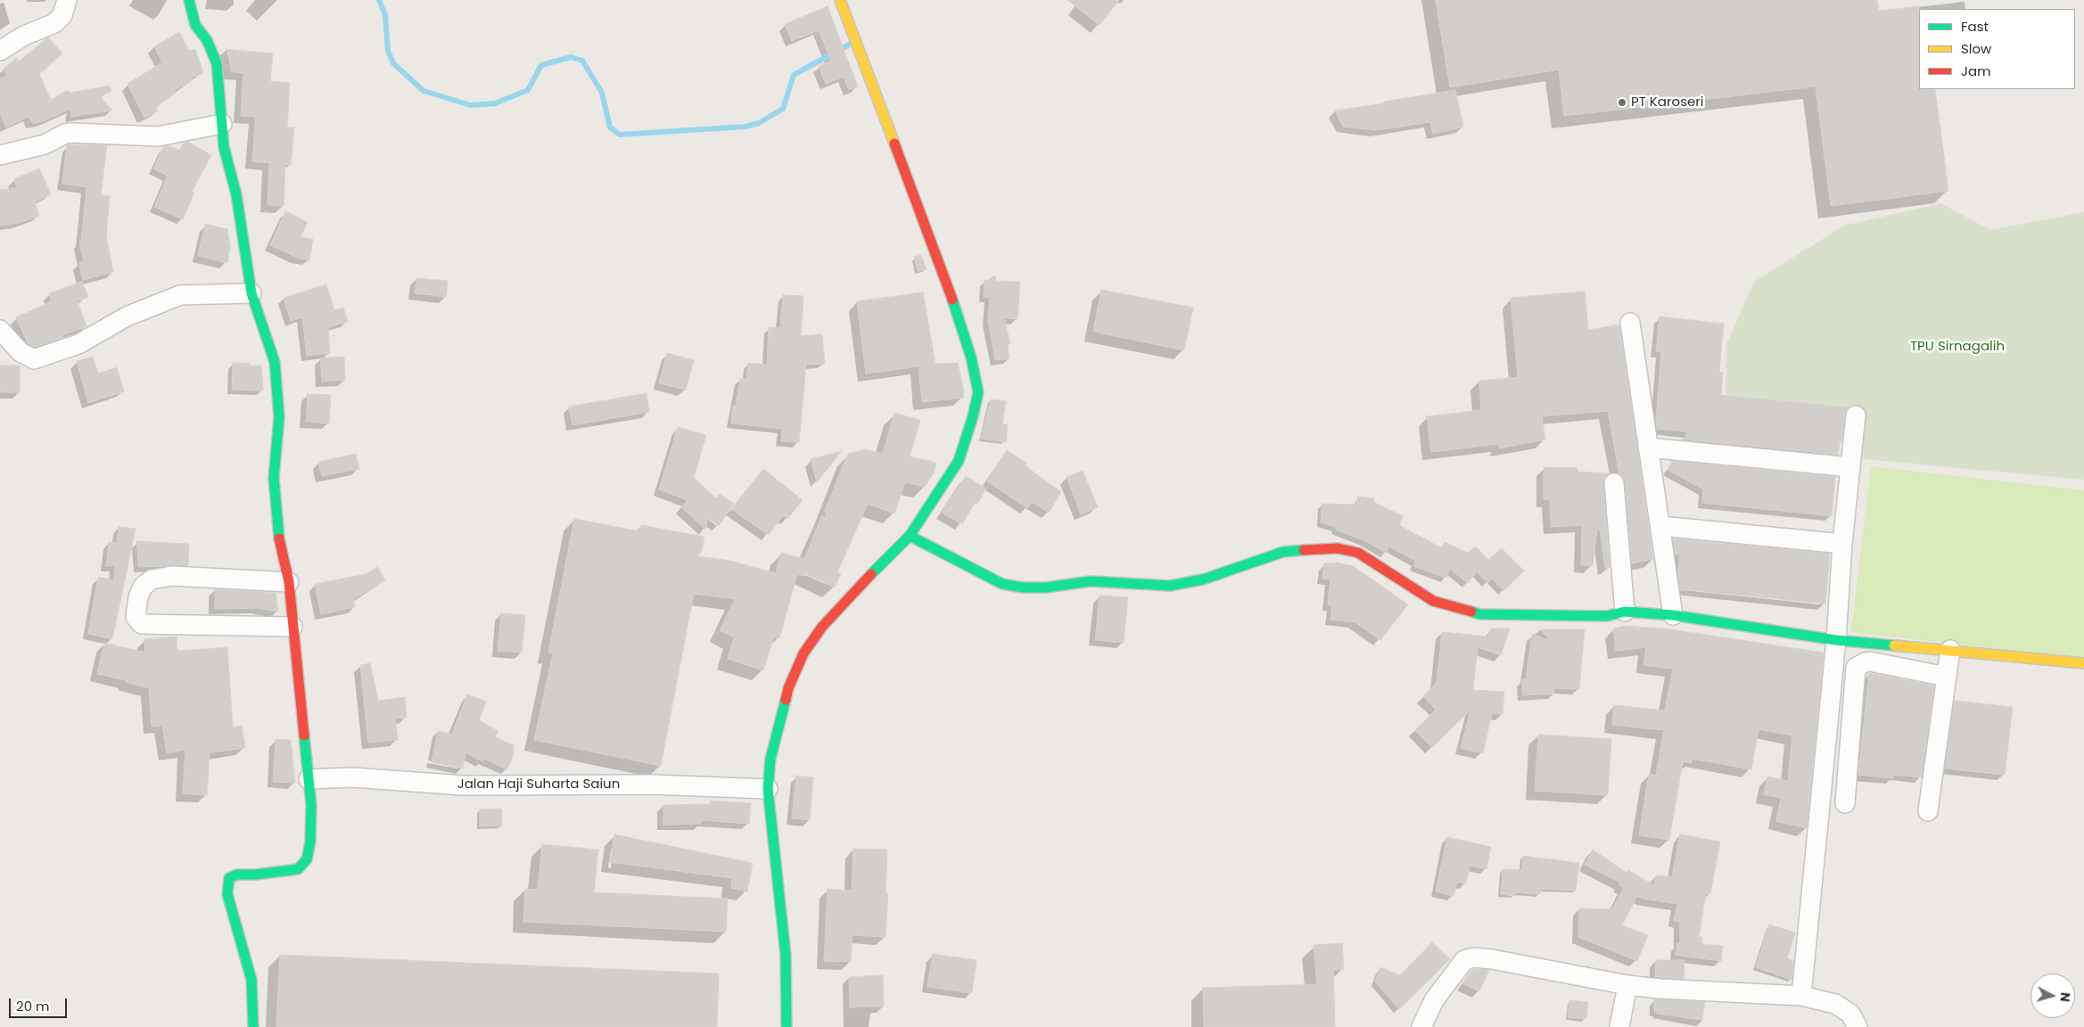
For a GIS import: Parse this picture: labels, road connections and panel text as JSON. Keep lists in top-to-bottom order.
{
  "streets": {
    "street": ["Jalan Haji Suharta Saiun"]
  },
  "parks": ["TPU Sirnagalih"],
  "places": ["PT Karoseri"],
  "legend": ["Fast", "Slow", "Jam"],
  "scale_bar": "20 m",
  "north": "right"
}
